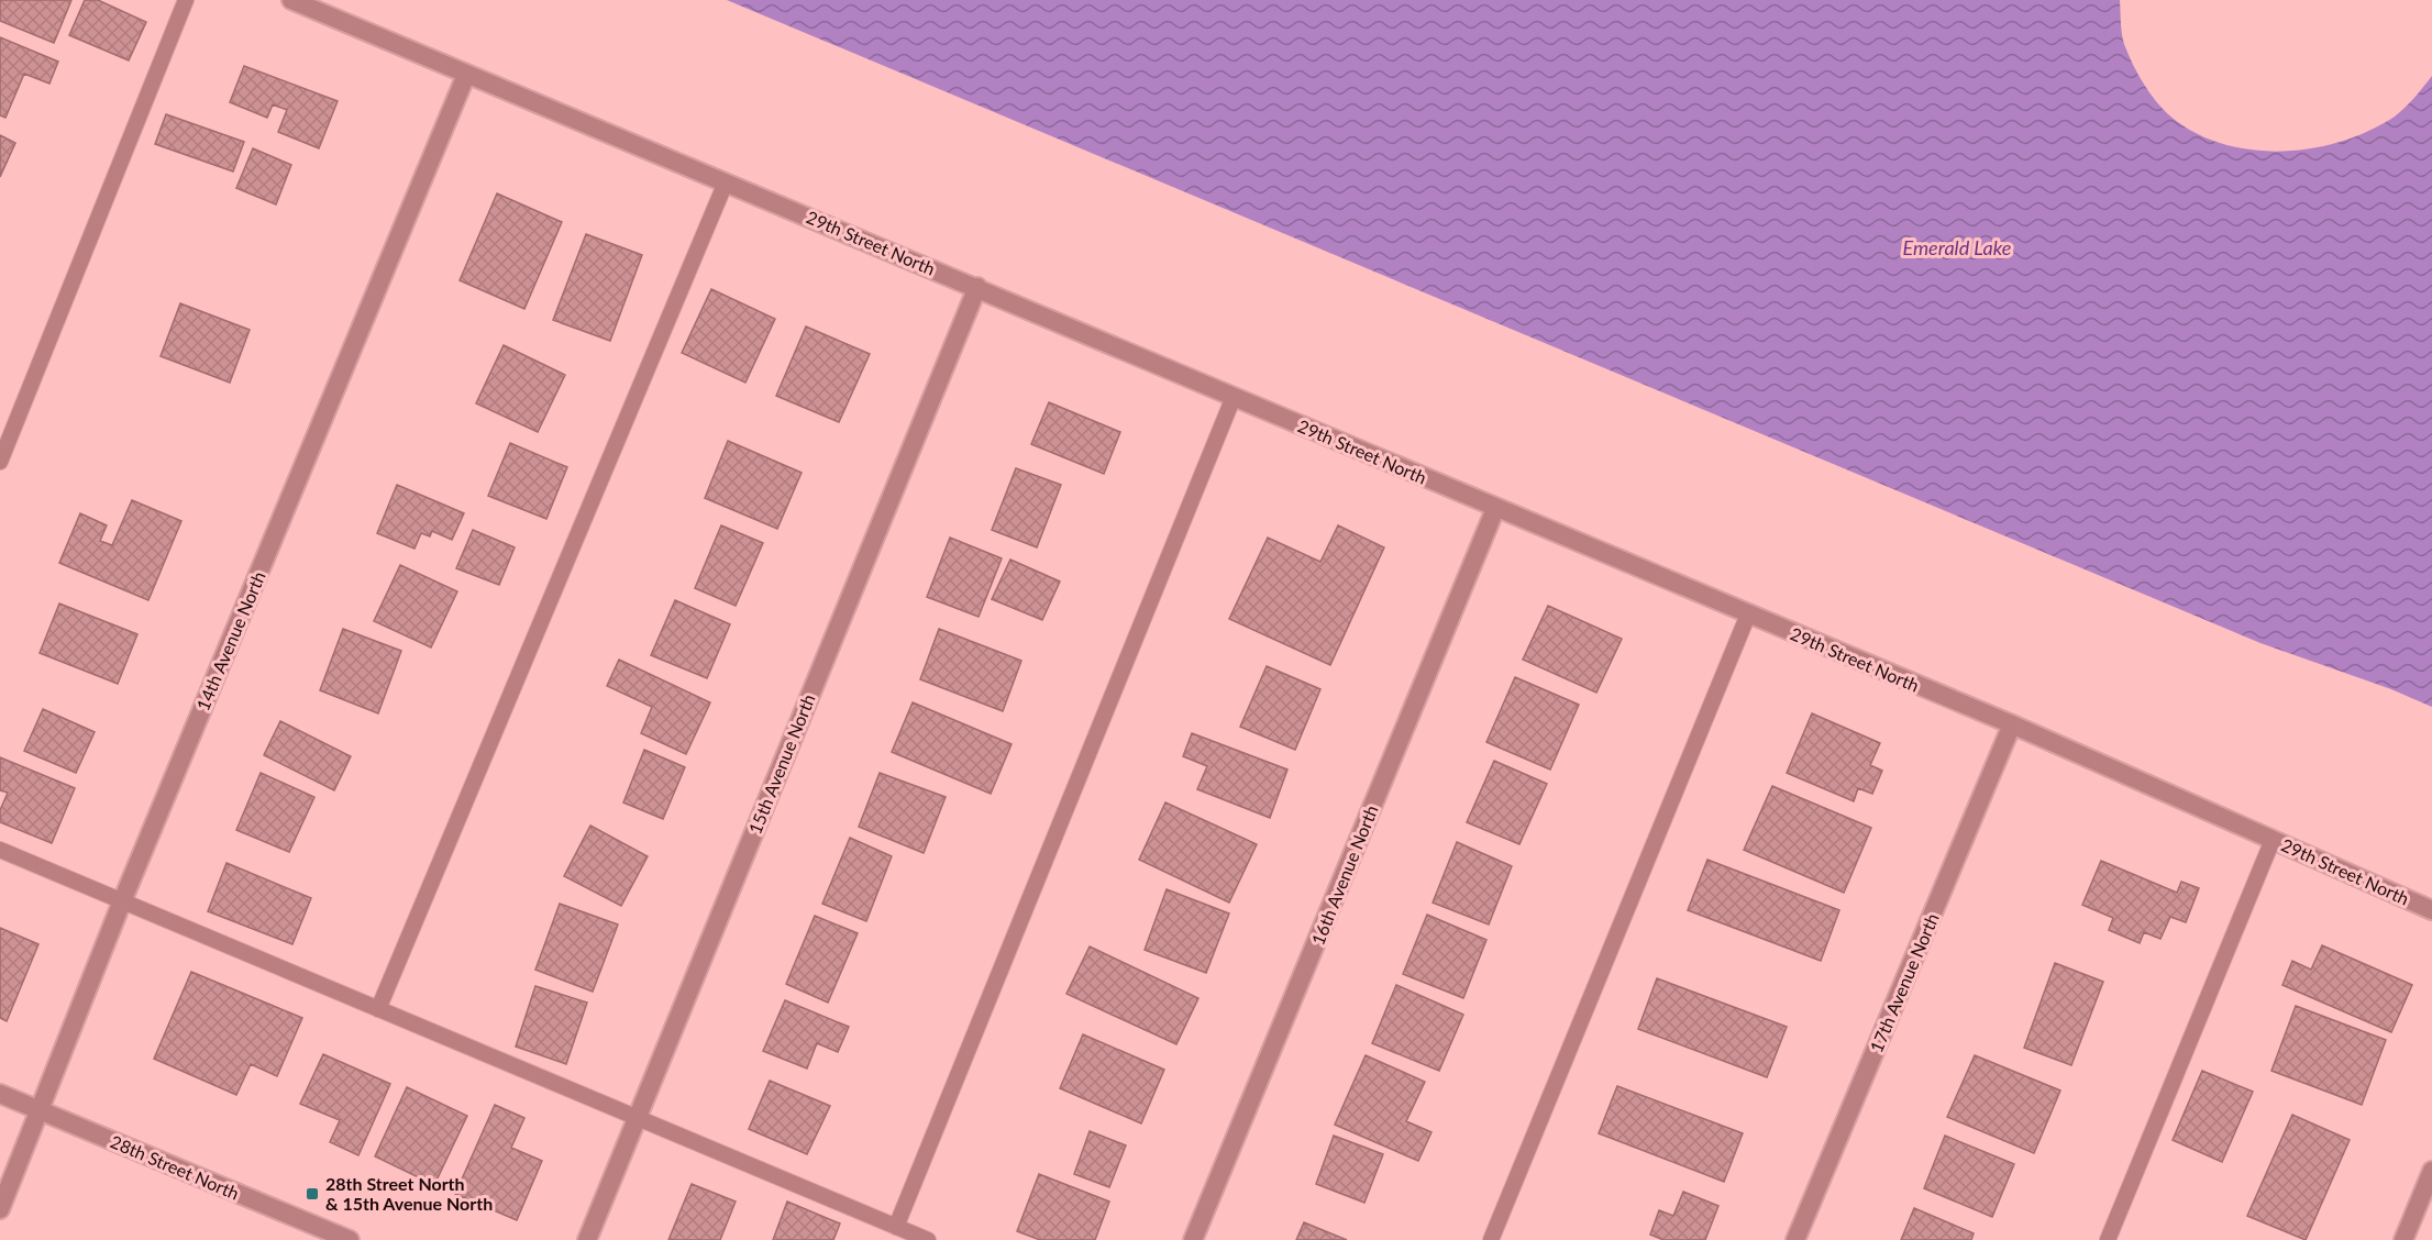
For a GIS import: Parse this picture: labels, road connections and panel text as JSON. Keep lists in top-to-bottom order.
{
  "streets": {
    "street": [
      "29th Street North",
      "14th Avenue North",
      "15th Avenue North",
      "16th Avenue North",
      "17th Avenue North",
      "28th Street North"
    ]
  },
  "crossings": [
    ["29th Street North", "14th Avenue North"],
    ["29th Street North", "15th Avenue North"],
    ["29th Street North", "16th Avenue North"],
    ["29th Street North", "17th Avenue North"],
    ["14th Avenue North", "28th Street North"]
  ],
  "water": ["Emerald Lake"],
  "places": {
    "transit": ["28th Street North & 15th Avenue North"]
  }
}
